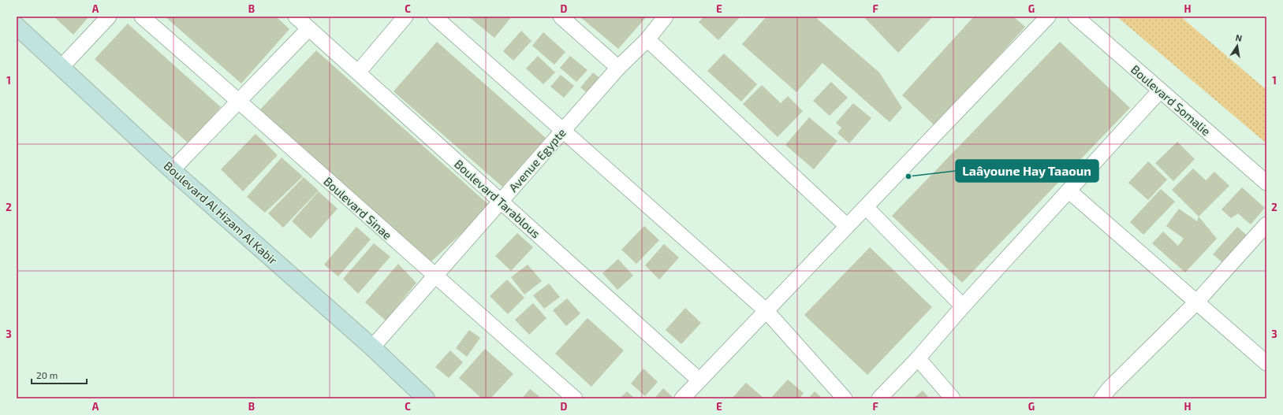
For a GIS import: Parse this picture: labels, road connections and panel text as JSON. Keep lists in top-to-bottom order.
{
  "streets": {
    "main road": ["Boulevard Al Hizam Al Kabir"],
    "street": [
      "Boulevard Somalie",
      "Avenue Egypte",
      "Boulevard Tarablous",
      "Boulevard Sinae"
    ]
  },
  "crossings": [
    ["Avenue Egypte", "Boulevard Tarablous"],
    ["Avenue Egypte", "Boulevard Sinae"],
    ["Avenue Egypte", "Boulevard Al Hizam Al Kabir"]
  ],
  "places": ["Laâyoune Hay Taaoun"],
  "scale_bar": "20 m",
  "north": "top",
  "grid": {
    "columns": [
      "A",
      "B",
      "C",
      "D",
      "E",
      "F",
      "G",
      "H"
    ],
    "rows": ["1", "2", "3"]
  }
}
